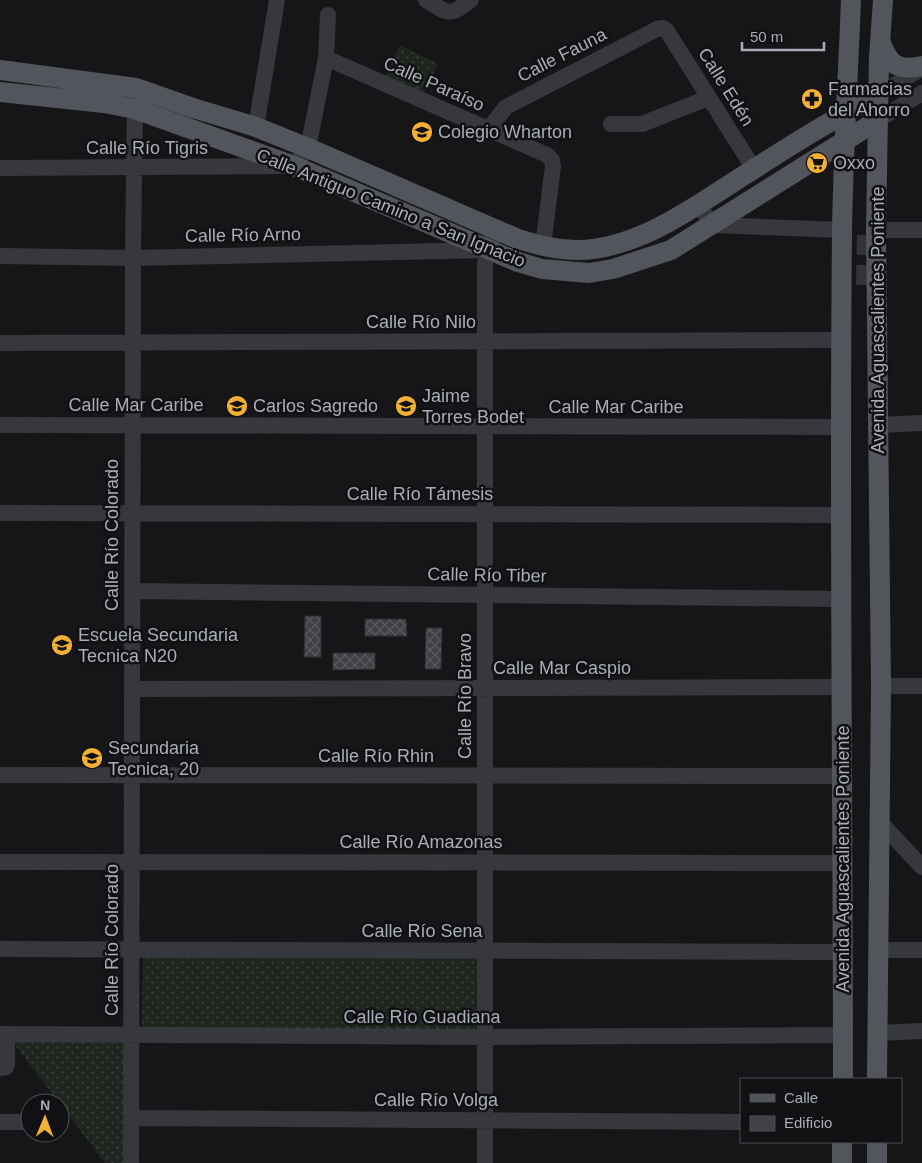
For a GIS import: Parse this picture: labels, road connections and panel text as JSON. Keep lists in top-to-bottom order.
{
  "streets": {
    "main road": ["Calle Antiguo Camino a San Ignacio", "Avenida Aguascalientes Poniente"],
    "street": [
      "Calle Fauna",
      "Calle Paraíso",
      "Calle Edén",
      "Calle Río Tigris",
      "Calle Río Arno",
      "Calle Río Nilo",
      "Calle Mar Caribe",
      "Calle Río Támesis",
      "Calle Río Colorado",
      "Calle Río Tiber",
      "Calle Mar Caspio",
      "Calle Río Bravo",
      "Calle Río Rhin",
      "Calle Río Amazonas",
      "Calle Río Sena",
      "Calle Río Guadiana",
      "Calle Río Volga"
    ]
  },
  "crossings": [
    ["Calle Fauna", "Calle Paraíso"],
    ["Calle Fauna", "Calle Edén"],
    ["Calle Paraíso", "Calle Antiguo Camino a San Ignacio"],
    ["Calle Edén", "Calle Antiguo Camino a San Ignacio"],
    ["Calle Río Tigris", "Calle Antiguo Camino a San Ignacio"],
    ["Calle Río Tigris", "Calle Río Colorado"],
    ["Calle Antiguo Camino a San Ignacio", "Calle Río Arno"],
    ["Calle Antiguo Camino a San Ignacio", "Avenida Aguascalientes Poniente"],
    ["Calle Antiguo Camino a San Ignacio", "Calle Río Colorado"],
    ["Calle Antiguo Camino a San Ignacio", "Calle Río Bravo"],
    ["Calle Río Arno", "Calle Río Colorado"],
    ["Calle Río Arno", "Calle Río Bravo"],
    ["Avenida Aguascalientes Poniente", "Calle Río Nilo"],
    ["Avenida Aguascalientes Poniente", "Calle Mar Caribe"],
    ["Avenida Aguascalientes Poniente", "Calle Río Támesis"],
    ["Avenida Aguascalientes Poniente", "Calle Río Tiber"],
    ["Avenida Aguascalientes Poniente", "Calle Mar Caspio"],
    ["Avenida Aguascalientes Poniente", "Calle Río Rhin"],
    ["Avenida Aguascalientes Poniente", "Calle Río Amazonas"],
    ["Avenida Aguascalientes Poniente", "Calle Río Sena"],
    ["Avenida Aguascalientes Poniente", "Calle Río Guadiana"],
    ["Calle Río Nilo", "Calle Río Colorado"],
    ["Calle Río Nilo", "Calle Río Bravo"],
    ["Calle Mar Caribe", "Calle Río Colorado"],
    ["Calle Mar Caribe", "Calle Río Bravo"],
    ["Calle Río Támesis", "Calle Río Colorado"],
    ["Calle Río Támesis", "Calle Río Bravo"],
    ["Calle Río Colorado", "Calle Río Tiber"],
    ["Calle Río Colorado", "Calle Mar Caspio"],
    ["Calle Río Colorado", "Calle Río Rhin"],
    ["Calle Río Colorado", "Calle Río Amazonas"],
    ["Calle Río Colorado", "Calle Río Sena"],
    ["Calle Río Colorado", "Calle Río Guadiana"],
    ["Calle Río Colorado", "Calle Río Volga"],
    ["Calle Río Tiber", "Calle Río Bravo"],
    ["Calle Mar Caspio", "Calle Río Bravo"],
    ["Calle Río Bravo", "Calle Río Rhin"],
    ["Calle Río Bravo", "Calle Río Amazonas"],
    ["Calle Río Bravo", "Calle Río Sena"],
    ["Calle Río Bravo", "Calle Río Guadiana"],
    ["Calle Río Bravo", "Calle Río Volga"]
  ],
  "places": {
    "pharmacy": ["Farmacias del Ahorro"],
    "school or university": [
      "Colegio Wharton",
      "Carlos Sagredo",
      "Jaime Torres Bodet",
      "Escuela Secundaria Tecnica N20",
      "Secundaria Tecnica, 20"
    ],
    "supermarket": ["Oxxo"]
  },
  "legend": ["Calle", "Edificio"],
  "scale_bar": "50 m",
  "north": "top"
}
